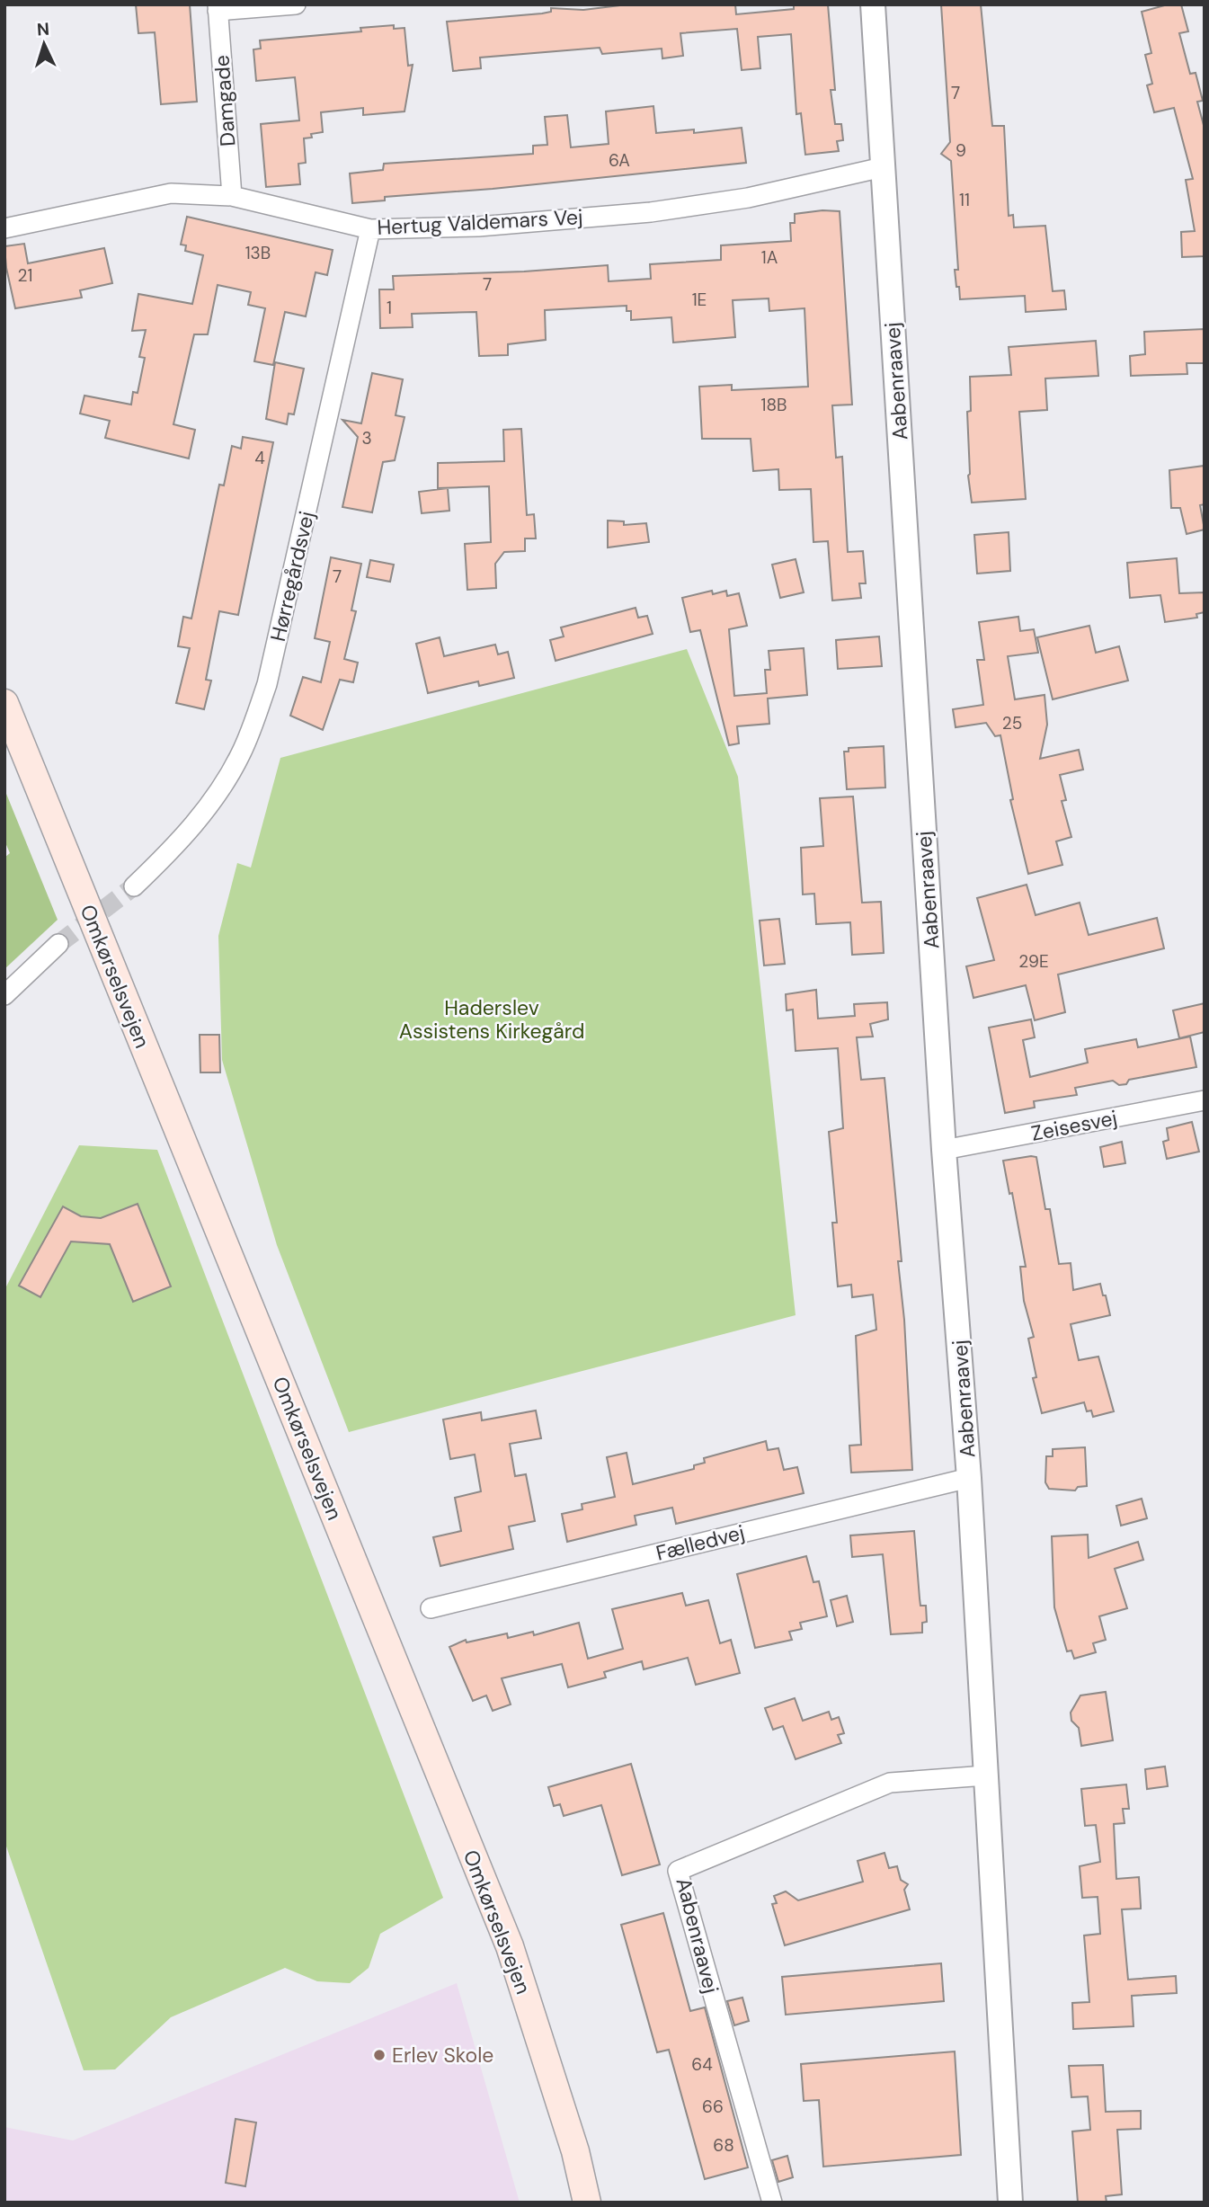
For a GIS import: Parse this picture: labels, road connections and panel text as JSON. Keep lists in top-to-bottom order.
{
  "streets": {
    "main road": ["Omkørselsvejen"],
    "street": [
      "Damgade",
      "Hertug Valdemars Vej",
      "Aabenraavej",
      "Hørregårdsvej",
      "Zeisesvej",
      "Fælledvej"
    ]
  },
  "crossings": [
    ["Damgade", "Hertug Valdemars Vej"],
    ["Hertug Valdemars Vej", "Aabenraavej"],
    ["Hertug Valdemars Vej", "Hørregårdsvej"],
    ["Aabenraavej", "Zeisesvej"],
    ["Aabenraavej", "Fælledvej"]
  ],
  "parks": ["Haderslev Assistens Kirkegård"],
  "places": ["Erlev Skole"],
  "house_numbers": [
    "7",
    "9",
    "6A",
    "11",
    "13B",
    "1A",
    "21",
    "7",
    "1E",
    "1",
    "18B",
    "3",
    "4",
    "7",
    "25",
    "29E",
    "64",
    "66",
    "68"
  ],
  "north": "top"
}
